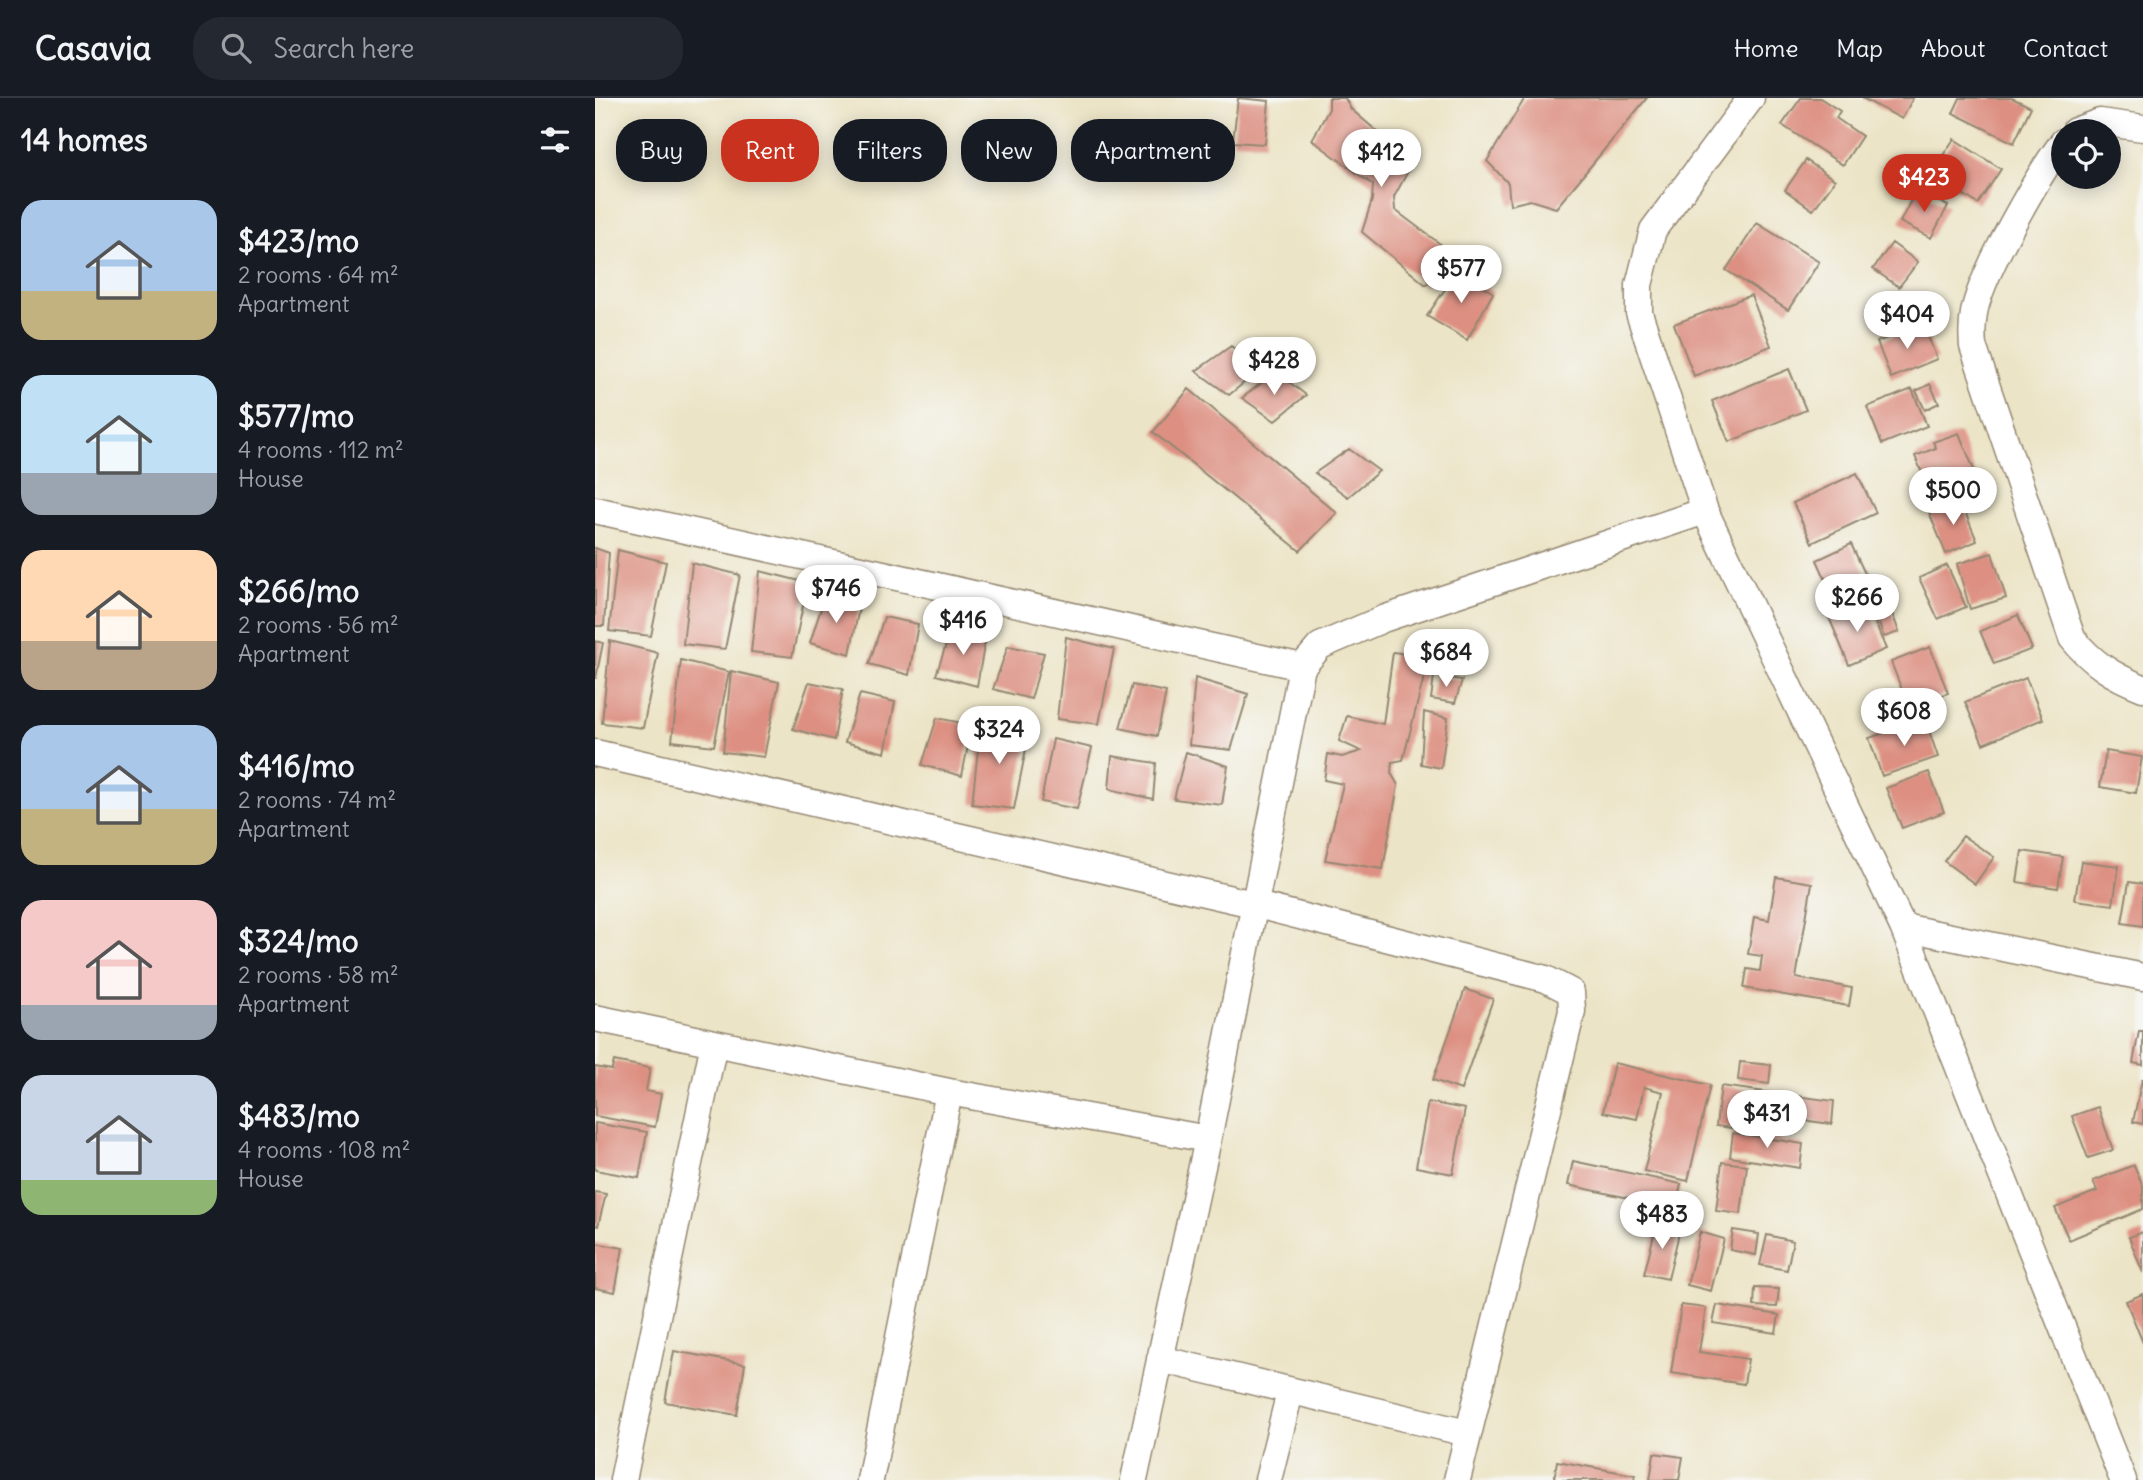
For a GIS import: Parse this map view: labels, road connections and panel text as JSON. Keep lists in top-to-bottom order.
{
  "page": {
    "header": "Casavia",
    "search": "Search here",
    "nav": [
      "Home",
      "Map",
      "About",
      "Contact"
    ],
    "heading": "14 homes",
    "chip": [
      "Buy",
      "Rent",
      "Filters",
      "New",
      "Apartment"
    ],
    "price": [
      "$412",
      "$423",
      "$577",
      "$404",
      "$428",
      "$500",
      "$746",
      "$266",
      "$416",
      "$684",
      "$608",
      "$324",
      "$431",
      "$483"
    ],
    "list": [
      {
        "name": "$423/mo",
        "note": "2 rooms · 64 m² · Apartment"
      },
      {
        "name": "$577/mo",
        "note": "4 rooms · 112 m² · House"
      },
      {
        "name": "$266/mo",
        "note": "2 rooms · 56 m² · Apartment"
      },
      {
        "name": "$416/mo",
        "note": "2 rooms · 74 m² · Apartment"
      },
      {
        "name": "$324/mo",
        "note": "2 rooms · 58 m² · Apartment"
      },
      {
        "name": "$483/mo",
        "note": "4 rooms · 108 m² · House"
      }
    ]
  }
}
